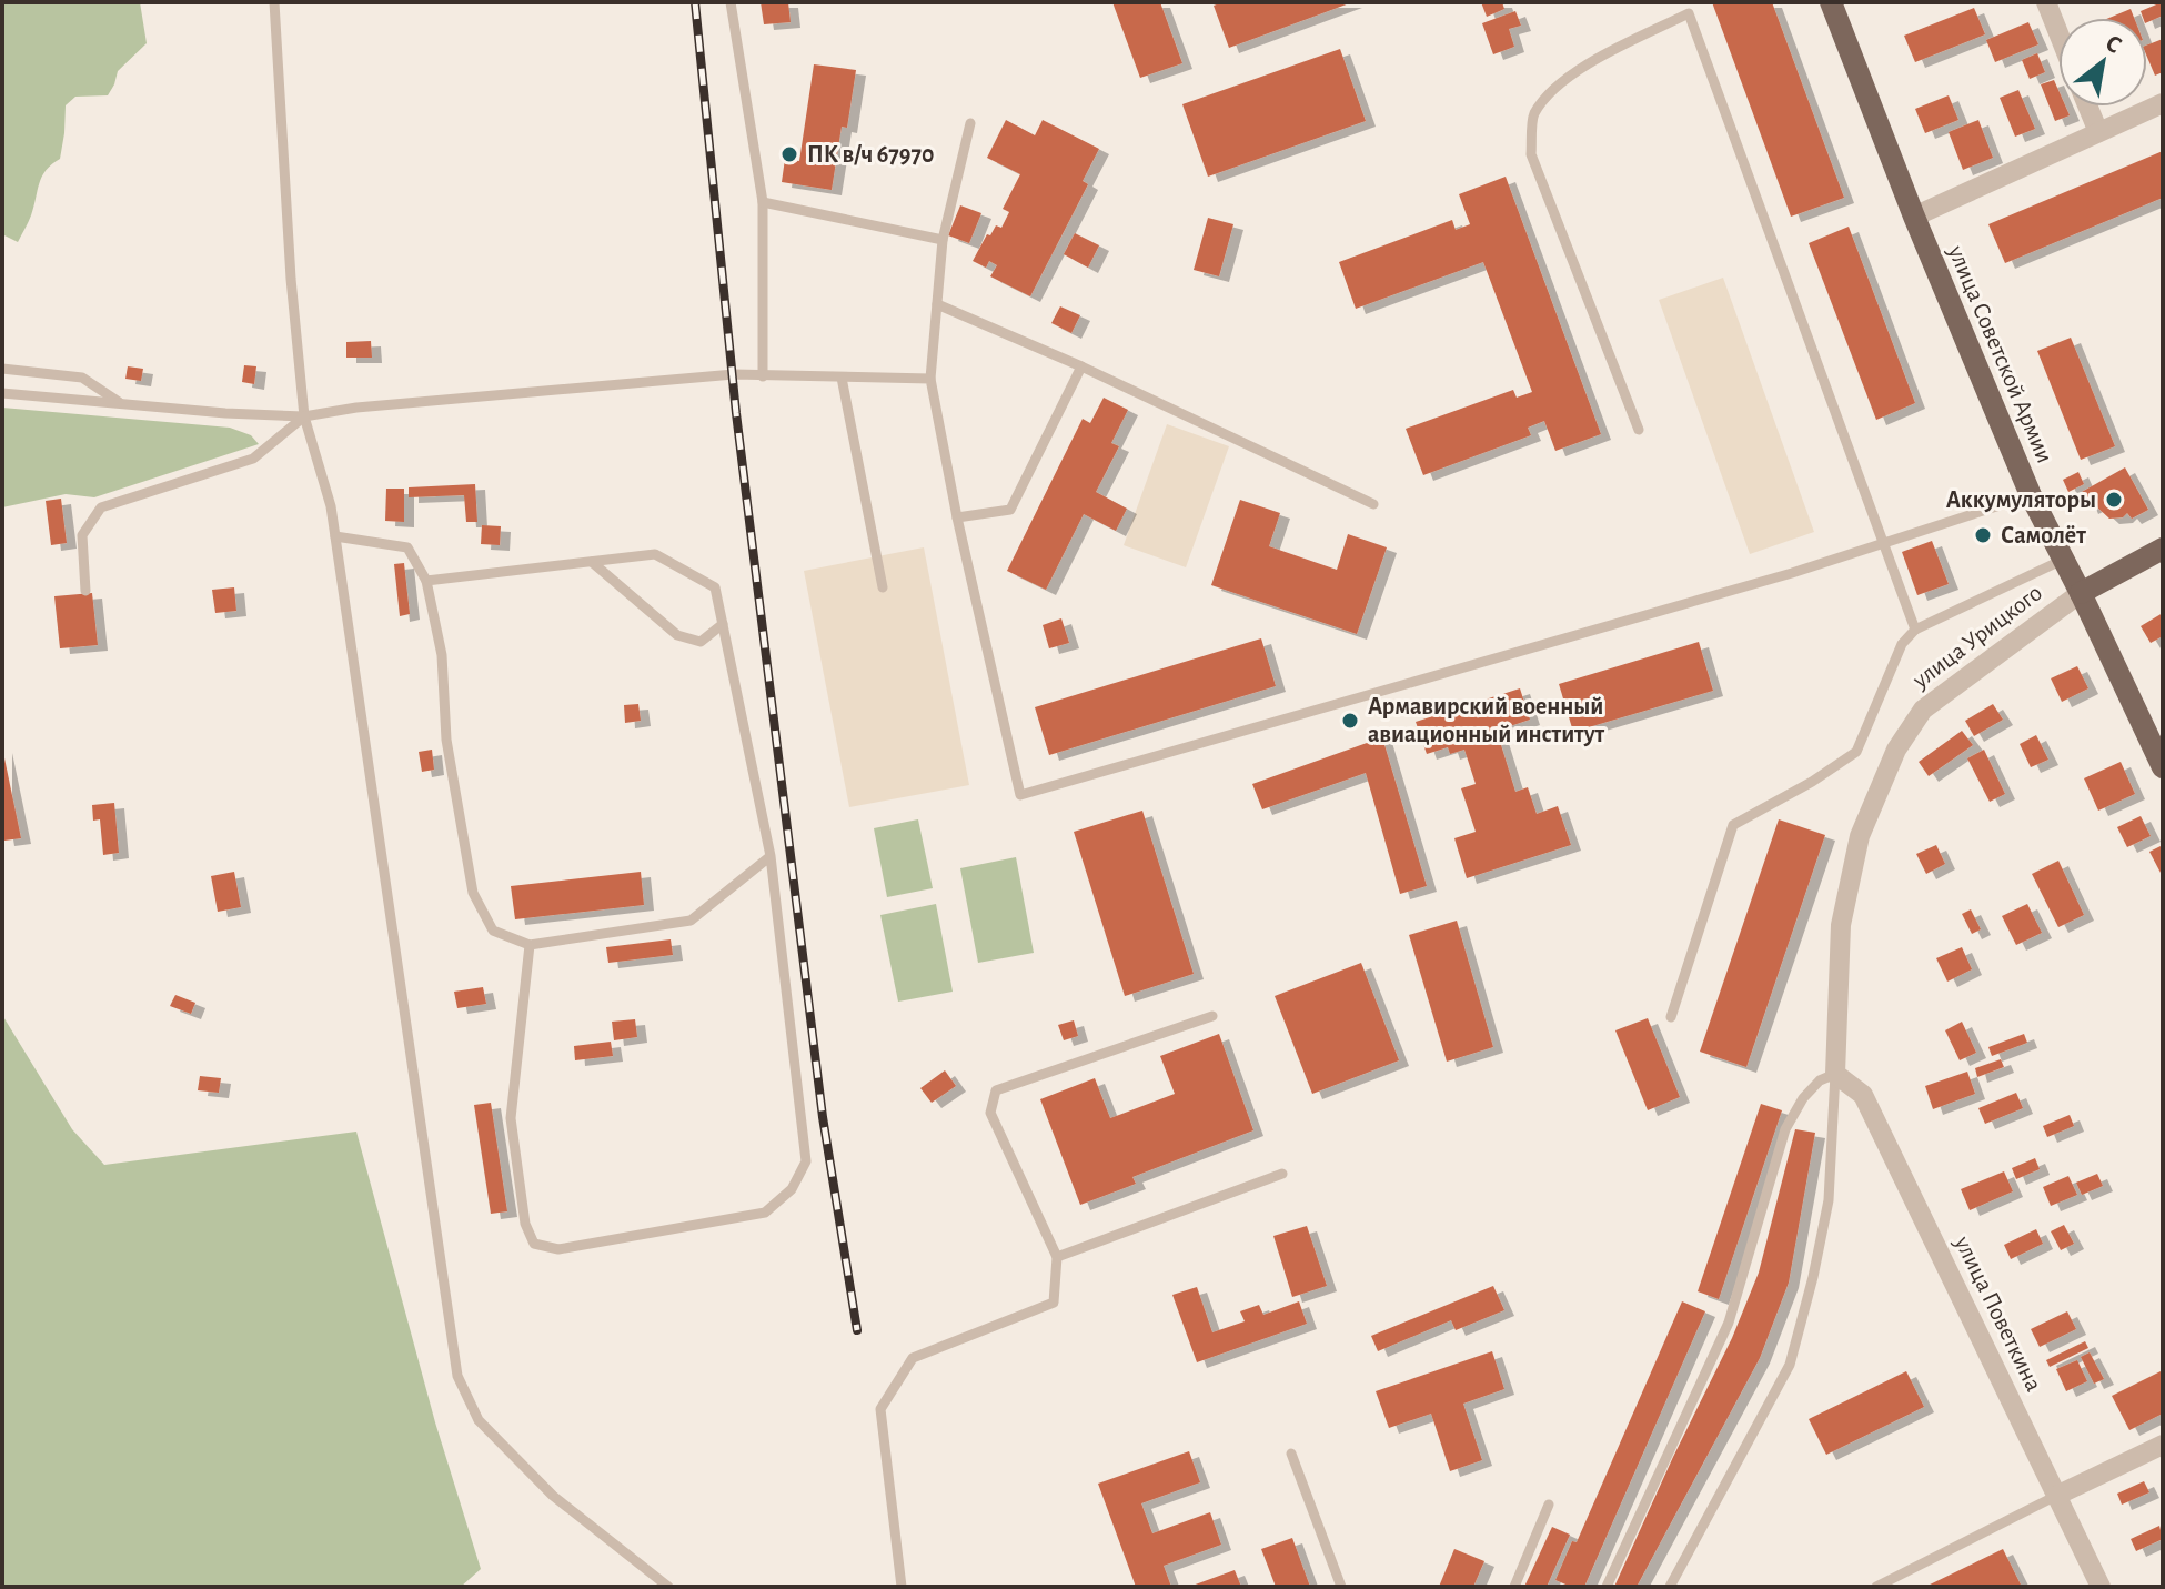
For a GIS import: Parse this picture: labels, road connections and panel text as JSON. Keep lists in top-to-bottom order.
{
  "streets": {
    "main road": ["улица Советской Армии", "улица Урицкого"],
    "street": ["улица Поветкина"]
  },
  "crossings": [
    ["улица Советской Армии", "улица Урицкого"],
    ["улица Урицкого", "улица Поветкина"]
  ],
  "places": [
    "ПК в/ч 67970",
    "Аккумуляторы",
    "Самолёт",
    "Армавирский военный авиационный институт"
  ],
  "north": "top right"
}
